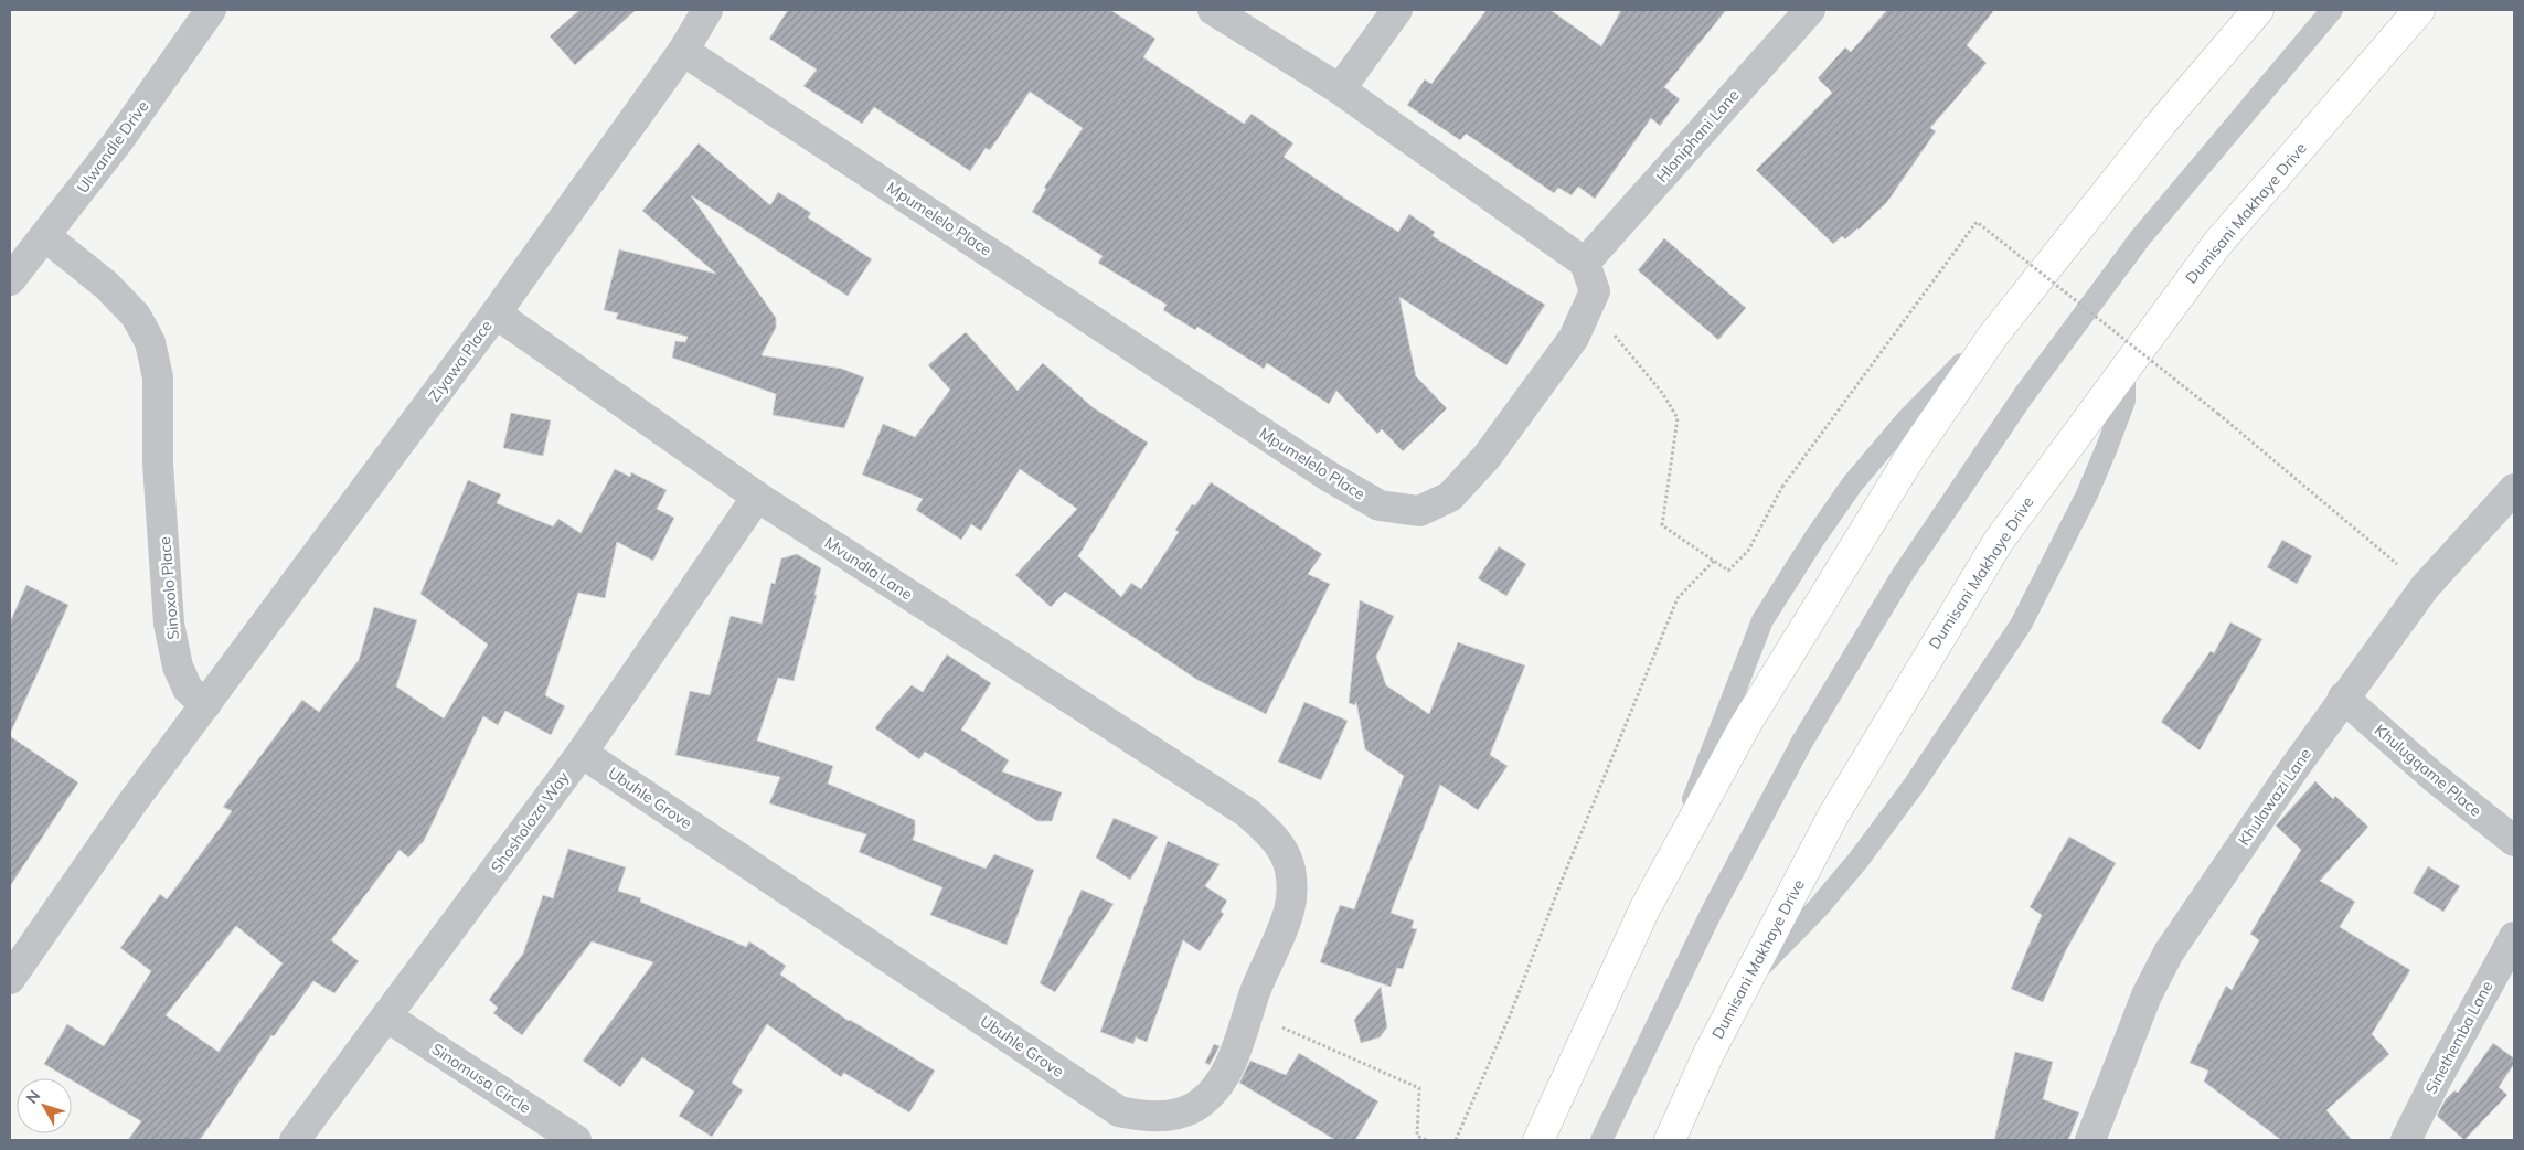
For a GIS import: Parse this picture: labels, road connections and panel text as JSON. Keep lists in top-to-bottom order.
{
  "streets": {
    "main road": ["Dumisani Makhaye Drive"],
    "street": [
      "Hloniphani Lane",
      "Ulwandle Drive",
      "Mpumelelo Place",
      "Ziyawa Place",
      "Mvundla Lane",
      "Sinoxolo Place",
      "Khulugqame Place",
      "Khulawazi Lane",
      "Ubuhle Grove",
      "Shosholoza Way",
      "Sinethemba Lane",
      "Sinomusa Circle"
    ]
  },
  "crossings": [
    ["Hloniphani Lane", "Mpumelelo Place"],
    ["Ulwandle Drive", "Sinoxolo Place"],
    ["Mpumelelo Place", "Ziyawa Place"],
    ["Ziyawa Place", "Mvundla Lane"],
    ["Ziyawa Place", "Sinoxolo Place"],
    ["Mvundla Lane", "Ubuhle Grove"],
    ["Mvundla Lane", "Shosholoza Way"],
    ["Khulugqame Place", "Khulawazi Lane"],
    ["Ubuhle Grove", "Shosholoza Way"],
    ["Shosholoza Way", "Sinomusa Circle"]
  ],
  "north": "top left"
}
